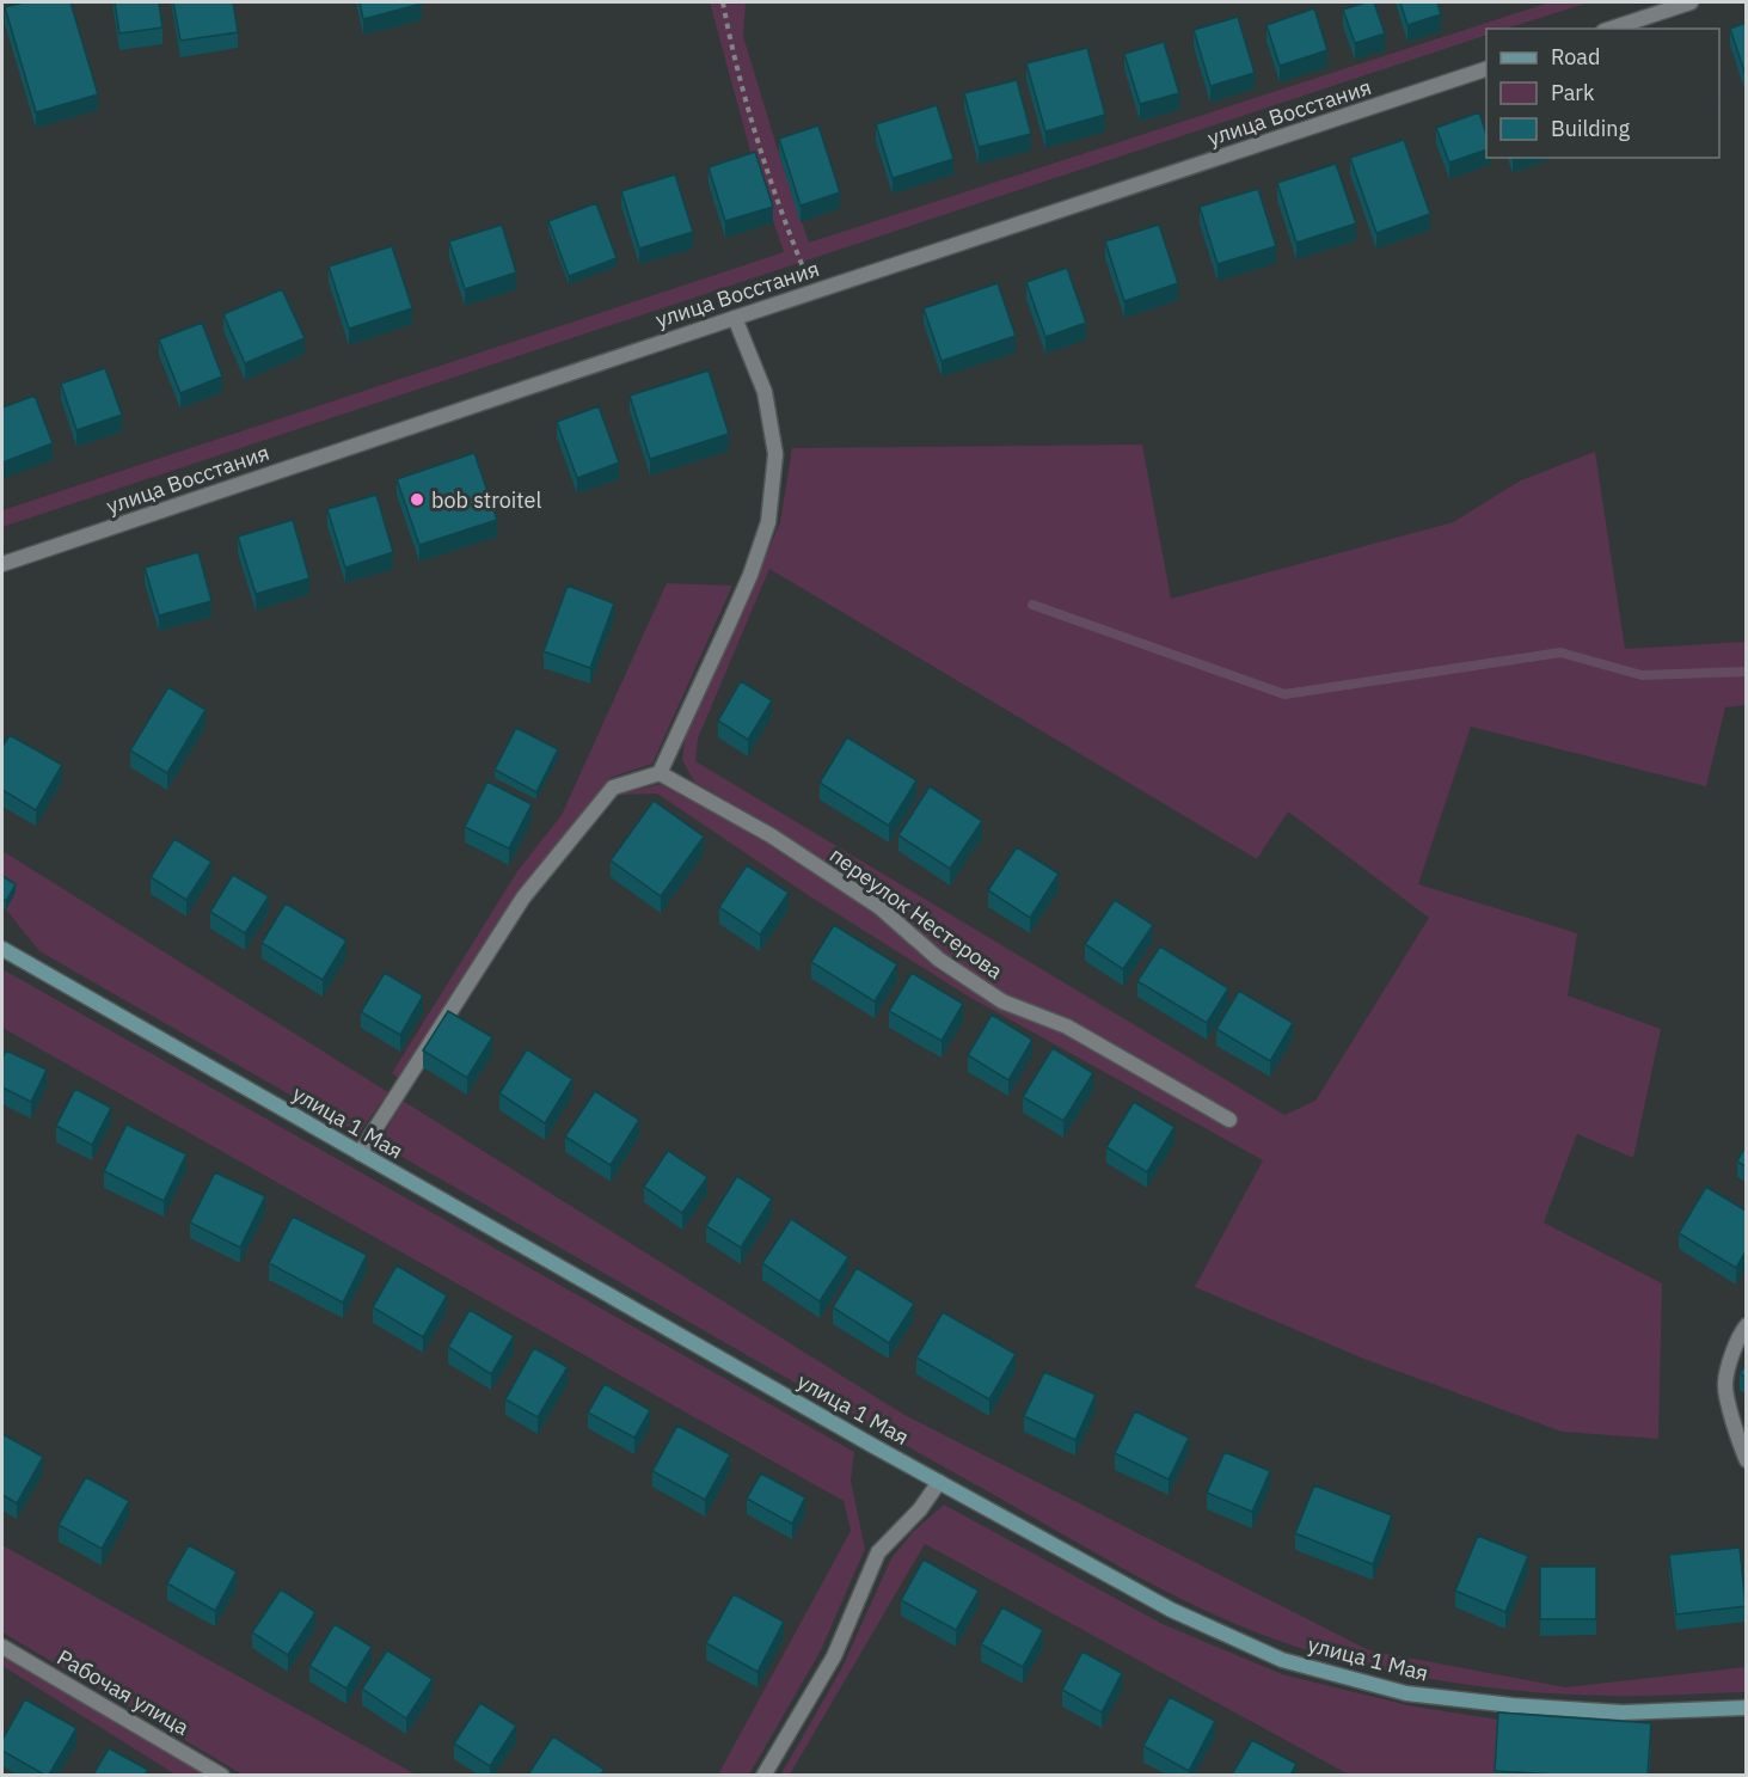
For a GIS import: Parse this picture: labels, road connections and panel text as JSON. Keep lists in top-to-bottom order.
{
  "streets": {
    "main road": ["улица 1 Мая"],
    "street": ["улица Восстания", "переулок Нестерова", "Рабочая улица"]
  },
  "places": ["bob stroitel"],
  "legend": ["Road", "Park", "Building"]
}
